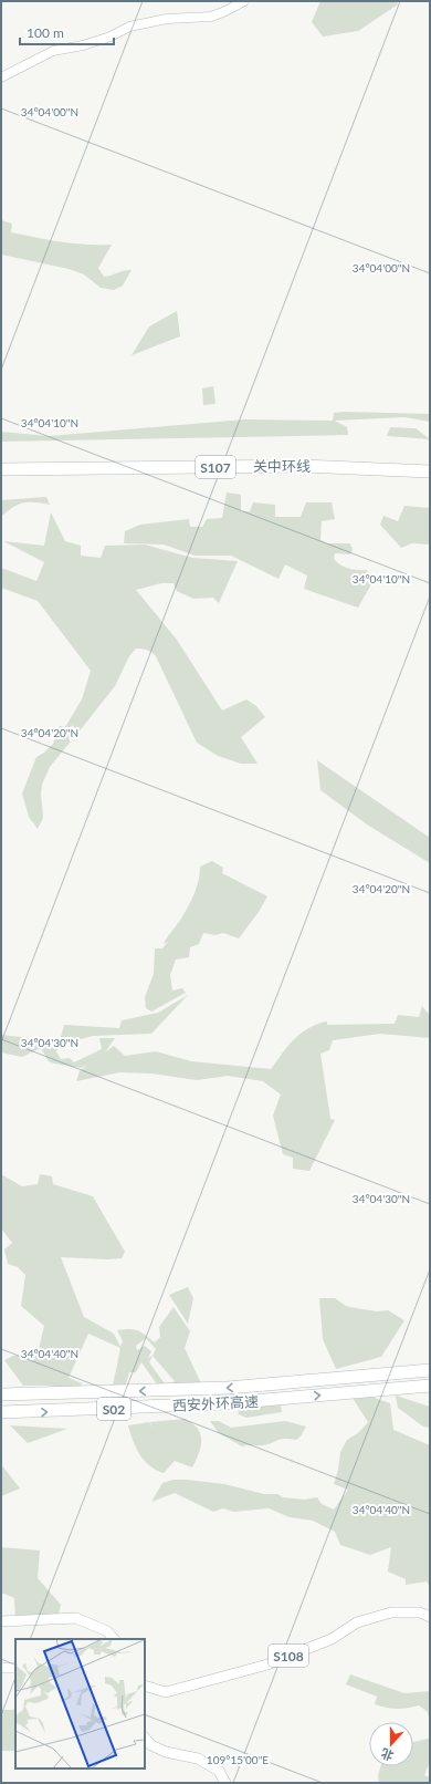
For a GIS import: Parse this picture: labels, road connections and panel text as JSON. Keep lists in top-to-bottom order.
{
  "streets": {
    "highway": [
      "关中环线",
      "S107",
      "西安外环高速",
      "S02"
    ],
    "main road": ["S108"]
  },
  "scale_bar": "100 m",
  "north": "bottom",
  "coordinates": [
    "34°04'00\"N",
    "34°04'10\"N",
    "34°04'20\"N",
    "34°04'30\"N",
    "34°04'40\"N",
    "109°15'00\"E"
  ]
}
